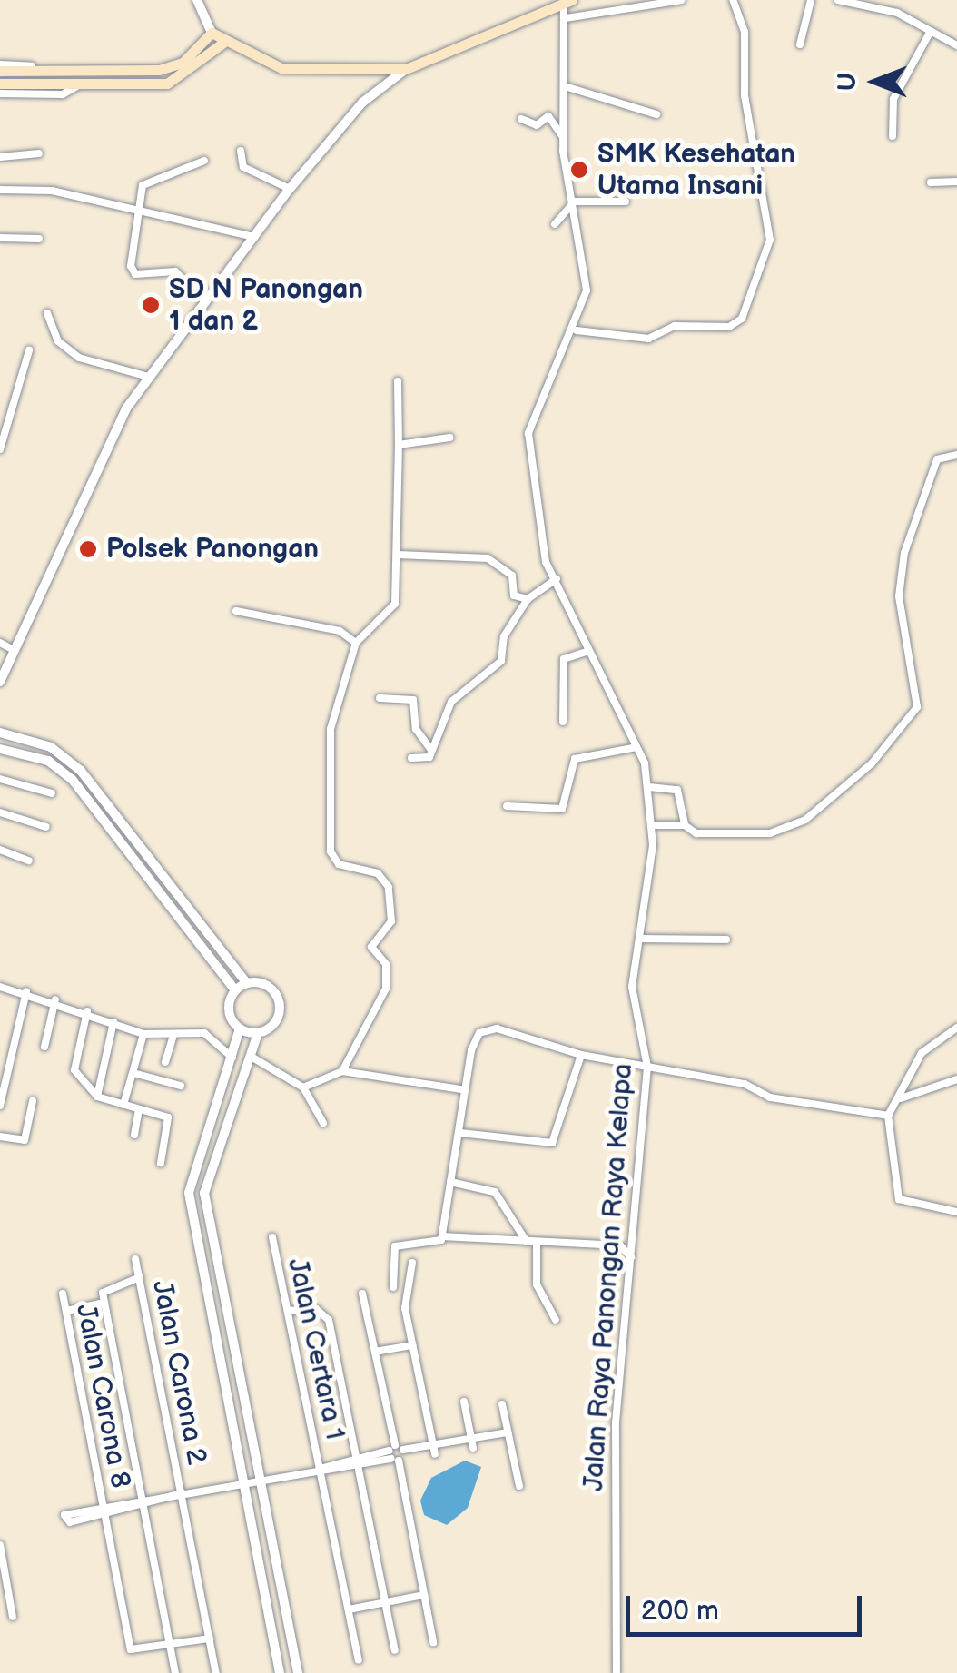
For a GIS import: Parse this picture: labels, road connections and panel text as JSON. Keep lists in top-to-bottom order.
{
  "streets": {
    "street": [
      "Jalan Raya Panongan Raya Kelapa",
      "Jalan Certara 1",
      "Jalan Carona 2",
      "Jalan Carona 8"
    ]
  },
  "places": ["SMK Kesehatan Utama Insani", "SD N Panongan 1 dan 2", "Polsek Panongan"],
  "scale_bar": "200 m",
  "north": "left"
}
